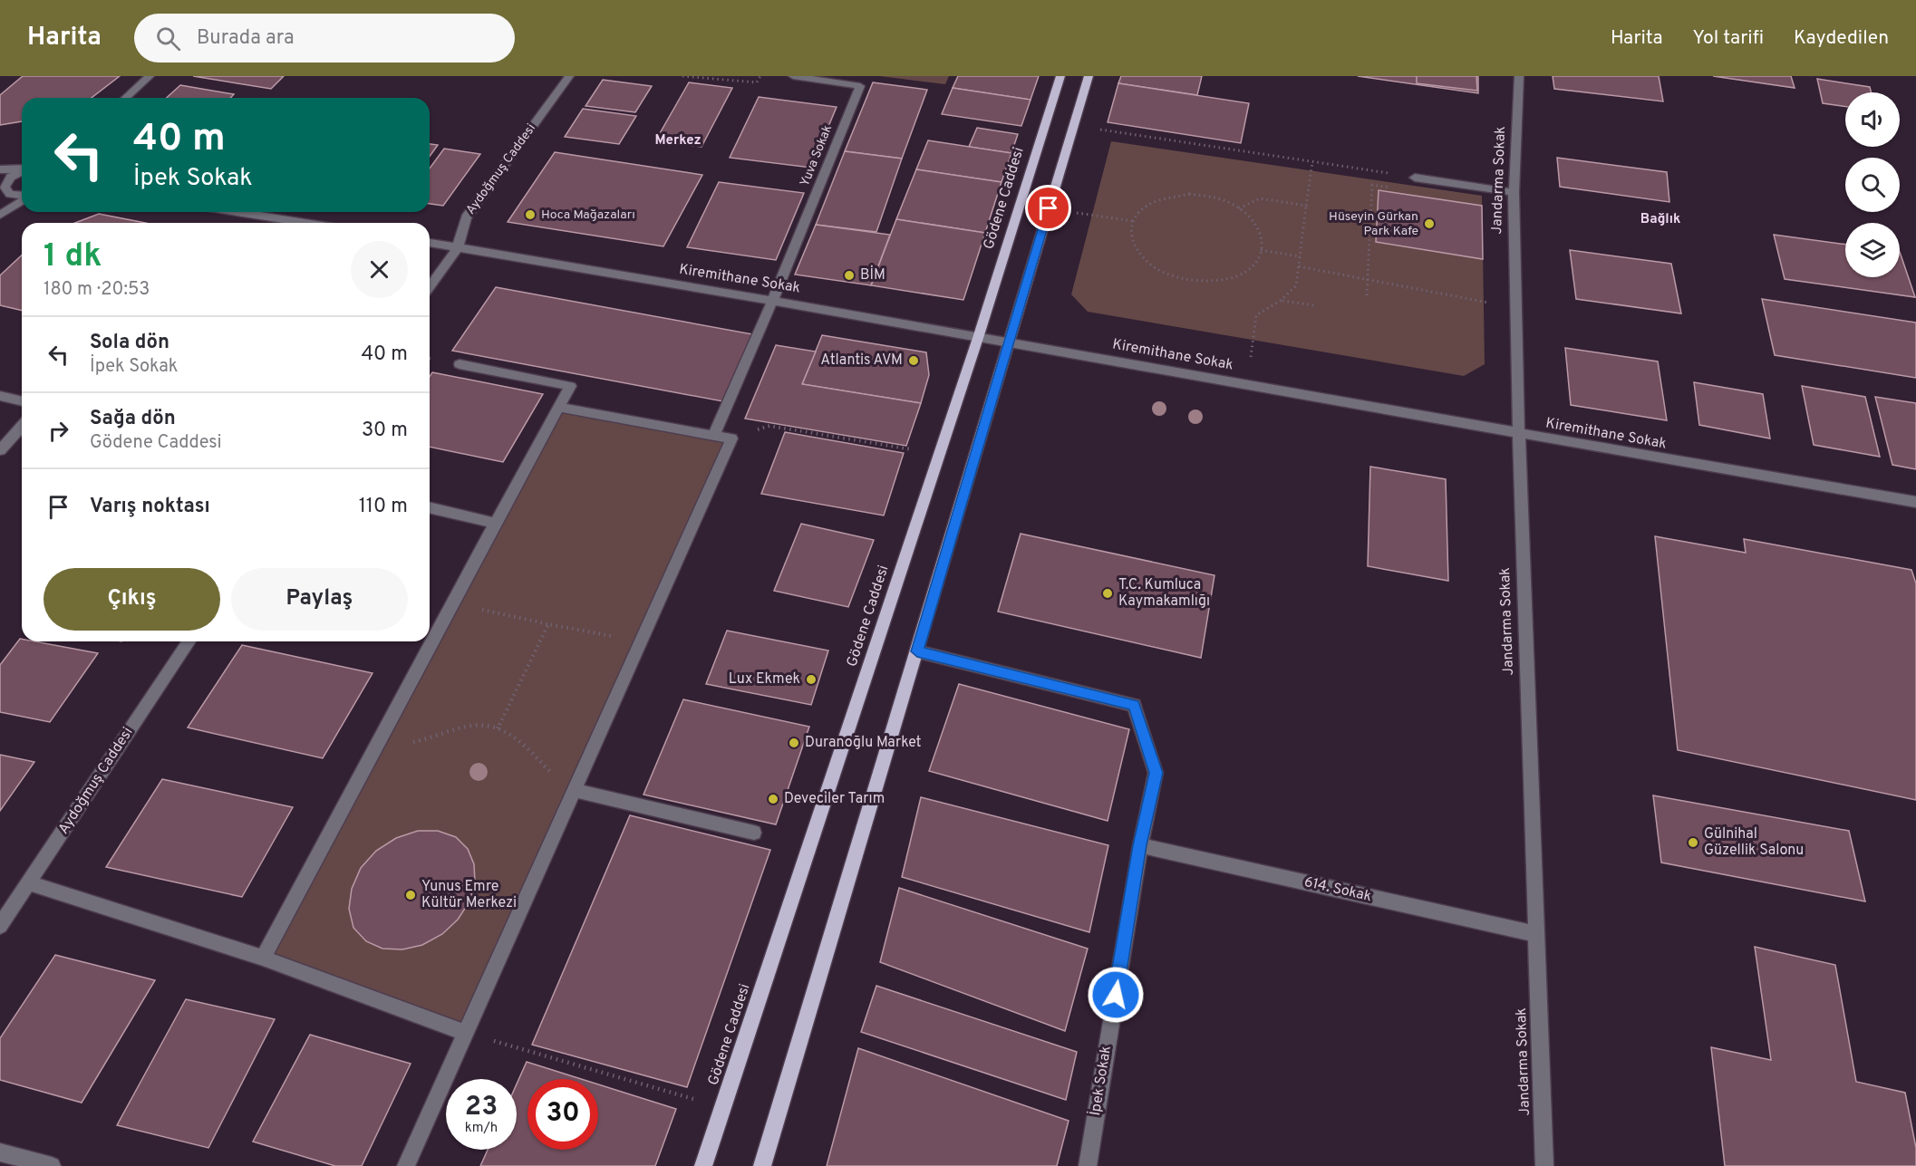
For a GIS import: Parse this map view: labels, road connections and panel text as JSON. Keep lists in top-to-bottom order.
{
  "streets": {
    "main road": ["Gödene Caddesi"],
    "street": [
      "Yuva Sokak",
      "Aydoğmuş Caddesi",
      "Jandarma Sokak",
      "Kiremithane Sokak",
      "614. Sokak",
      "İpek Sokak"
    ]
  },
  "crossings": [
    ["Yuva Sokak", "Kiremithane Sokak"],
    ["Aydoğmuş Caddesi", "Kiremithane Sokak"],
    ["Jandarma Sokak", "Kiremithane Sokak"],
    ["Jandarma Sokak", "614. Sokak"],
    ["Gödene Caddesi", "Kiremithane Sokak"],
    ["614. Sokak", "İpek Sokak"]
  ],
  "districts": ["Merkez", "Bağlık"],
  "places": [
    "Hoca Mağazaları",
    "Hüseyin Gürkan Park Kafe",
    "BİM",
    "Atlantis AVM",
    "T.C. Kumluca Kaymakamlığı",
    "Lux Ekmek",
    "Duranoğlu Market",
    "Deveciler Tarım",
    "Gülnihal Güzellik Salonu",
    "Yunus Emre Kültür Merkezi"
  ],
  "page": {
    "header": "Harita",
    "search": "Burada ara",
    "nav": ["Harita", "Yol tarifi", "Kaydedilen"],
    "turn": ["40 m", "İpek Sokak"],
    "heading": ["1 dk", "180 m · 20:53"],
    "list": [
      {
        "name": "Sola dön",
        "note": "İpek Sokak",
        "value": "40 m"
      },
      {
        "name": "Sağa dön",
        "note": "Gödene Caddesi",
        "value": "30 m"
      },
      {
        "name": "Varış noktası",
        "value": "110 m"
      }
    ],
    "buttons": ["Çıkış", "Paylaş"],
    "speed": "23 km/h",
    "limit": "30"
  }
}
